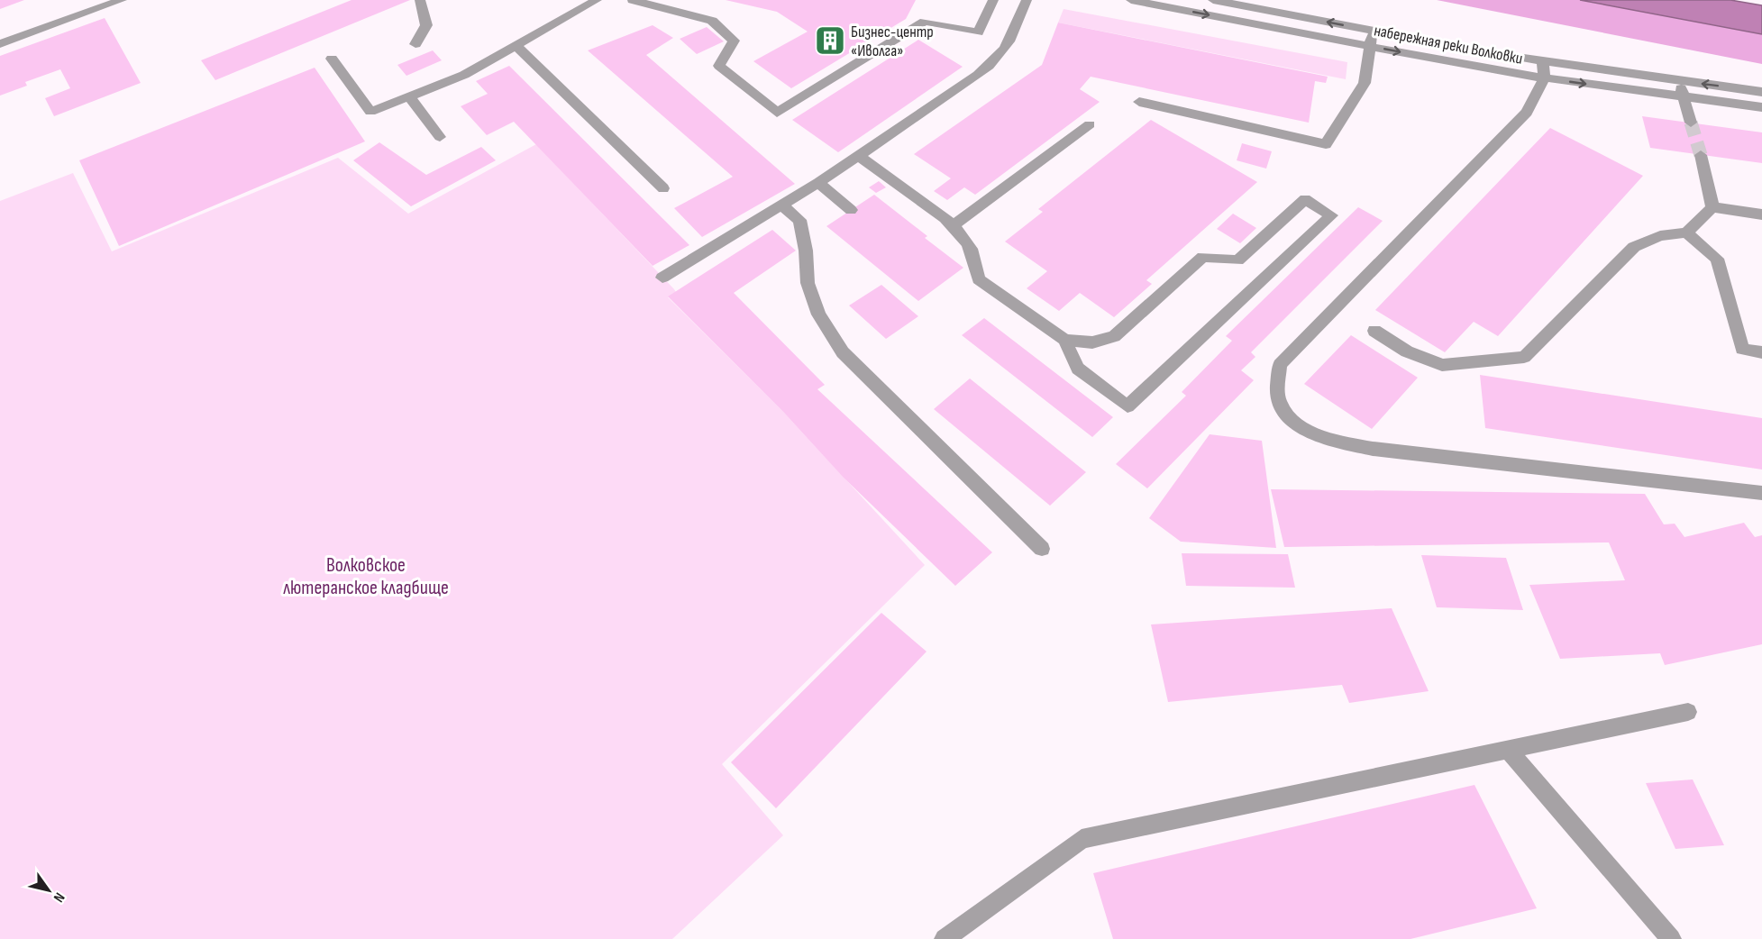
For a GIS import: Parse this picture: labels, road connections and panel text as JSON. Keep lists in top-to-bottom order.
{
  "streets": {
    "street": ["набережная реки Волковки"]
  },
  "parks": ["Волковское лютеранское кладбище"],
  "places": {
    "building": ["Бизнес-центр «Иволга»"]
  },
  "north": "bottom right"
}
